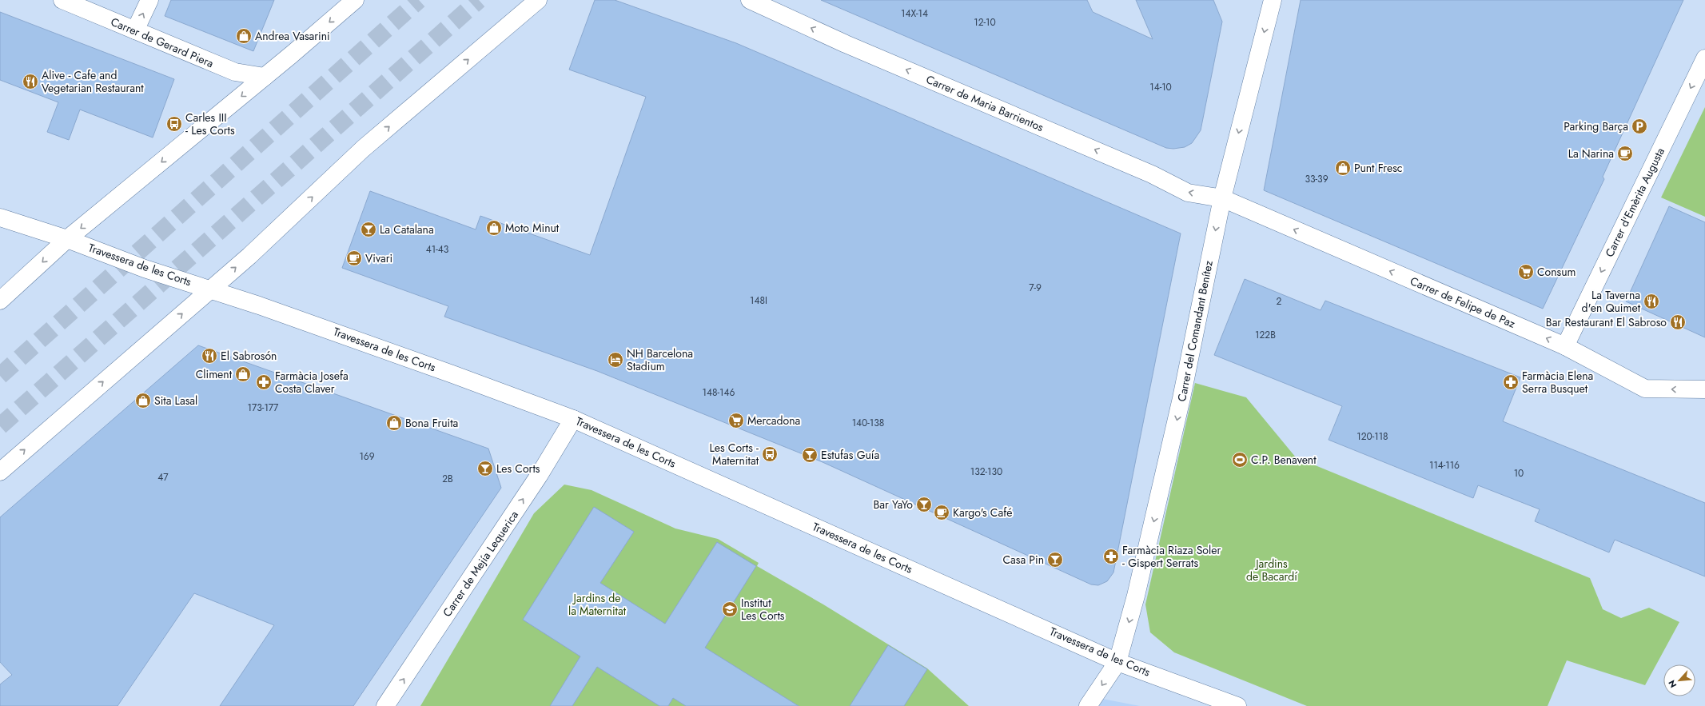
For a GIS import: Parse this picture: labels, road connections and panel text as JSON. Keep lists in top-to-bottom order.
{
  "streets": {
    "street": [
      "Carrer de Gerard Piera",
      "Carrer de Maria Barrientos",
      "Carrer d'Emèrita Augusta",
      "Travessera de les Corts",
      "Carrer de Felipe de Paz",
      "Carrer del Comandant Benítez",
      "Carrer de Mejía Lequerica"
    ]
  },
  "crossings": [
    ["Carrer de Maria Barrientos", "Carrer de Felipe de Paz"],
    ["Carrer de Maria Barrientos", "Carrer del Comandant Benítez"],
    ["Carrer d'Emèrita Augusta", "Carrer de Felipe de Paz"],
    ["Travessera de les Corts", "Carrer del Comandant Benítez"],
    ["Travessera de les Corts", "Carrer de Mejía Lequerica"],
    ["Carrer de Felipe de Paz", "Carrer del Comandant Benítez"]
  ],
  "one_way": [
    "Carrer de Maria Barrientos",
    "Carrer d'Emèrita Augusta",
    "Carrer de Felipe de Paz",
    "Carrer del Comandant Benítez",
    "Carrer de Mejía Lequerica"
  ],
  "parks": ["Jardins de Bacardí", "Jardins de la Maternitat"],
  "places": {
    "shop": [
      "Andrea Vasarini",
      "Punt Fresc",
      "Moto Minut",
      "Climent",
      "Sita Lasal",
      "Bona Fruita"
    ],
    "restaurant": [
      "Alive - Cafe and Vegetarian Restaurant",
      "La Taverna d'en Quimet",
      "Bar Restaurant El Sabroso",
      "El Sabrosón"
    ],
    "bus stop": ["Carles III - Les Corts", "Les Corts - Maternitat"],
    "parking": ["Parking Barça"],
    "cafe": ["La Narina", "Vivari", "Kargo's Café"],
    "bar": [
      "La Catalana",
      "Estufas Guía",
      "Les Corts",
      "Bar YaYo",
      "Casa Pin"
    ],
    "supermarket": ["Consum", "Mercadona"],
    "hotel": ["NH Barcelona Stadium"],
    "pharmacy": ["Farmàcia Josefa Costa Claver", "Farmàcia Elena Serra Busquet", "Farmàcia Riaza Soler - Gispert Serrats"],
    "sports": ["C.P. Benavent"],
    "school or university": ["Institut Les Corts"]
  },
  "house_numbers": [
    "14X-14",
    "12-10",
    "14-10",
    "33-39",
    "41-43",
    "7-9",
    "148I",
    "2",
    "122B",
    "148-146",
    "173-177",
    "140-138",
    "120-118",
    "169",
    "114-116",
    "132-130",
    "10",
    "47",
    "2B"
  ],
  "north": "bottom left"
}
